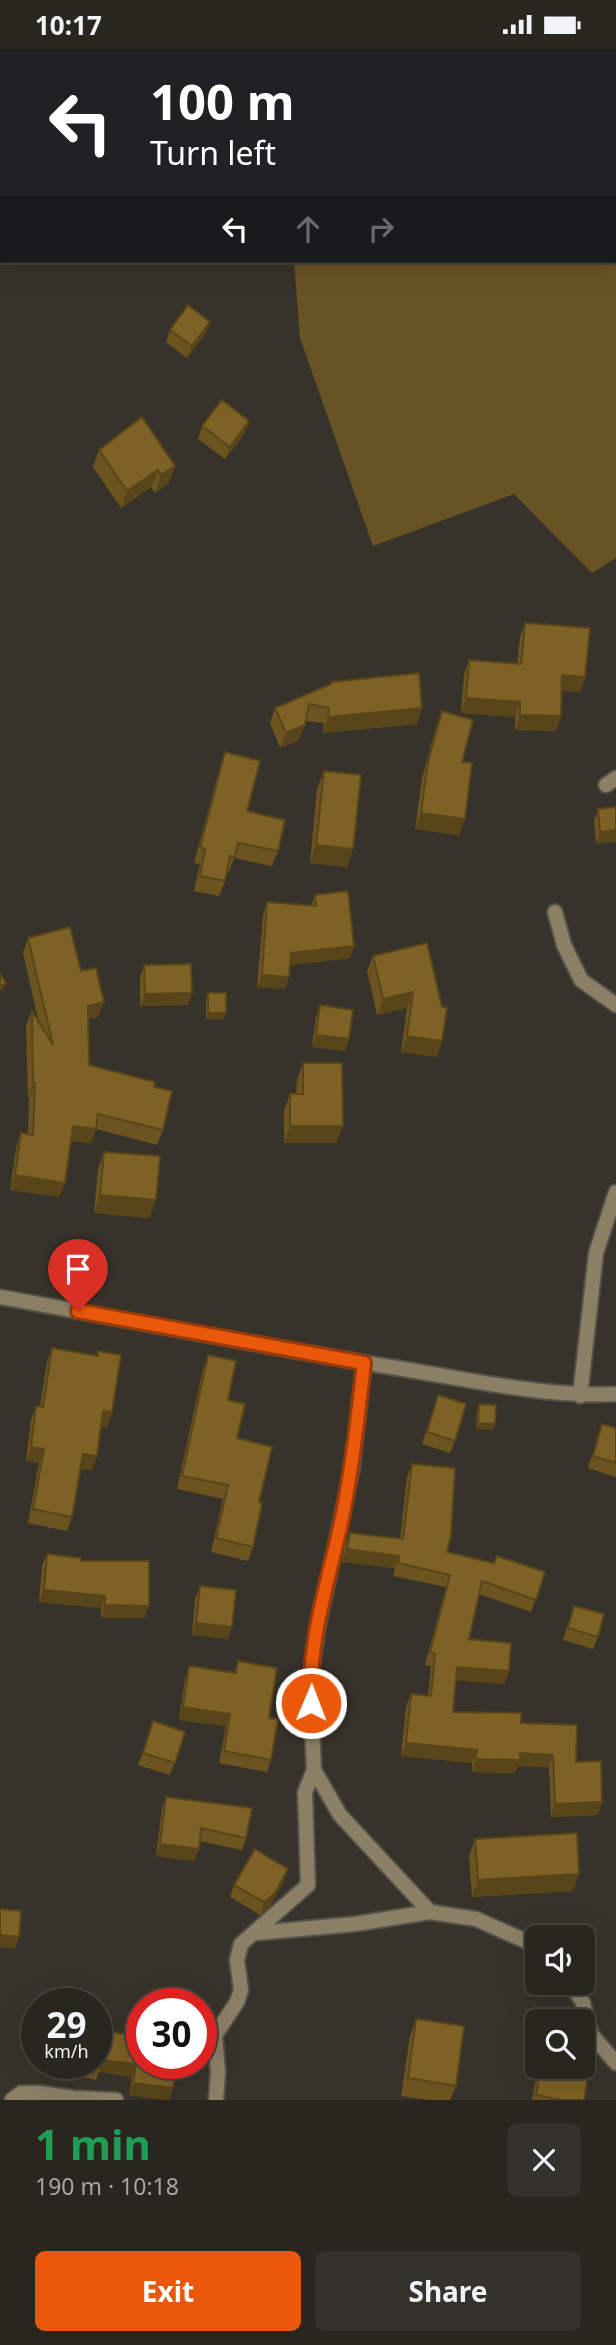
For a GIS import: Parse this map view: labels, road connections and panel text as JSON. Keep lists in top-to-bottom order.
{
  "page": {
    "status": "10:17",
    "turn": ["100 m", "Turn left"],
    "speed": "29 km/h",
    "limit": "30",
    "heading": ["1 min", "190 m · 10:18"],
    "buttons": ["Exit", "Share"]
  }
}
